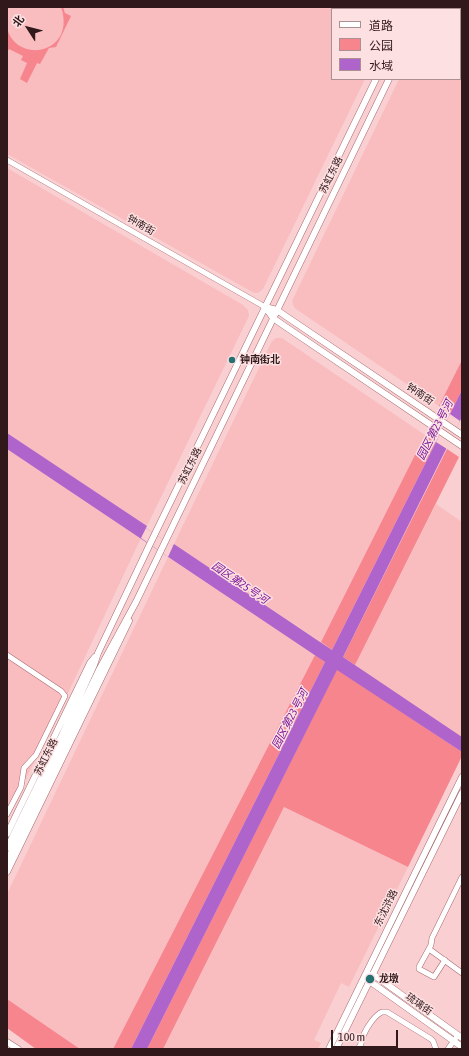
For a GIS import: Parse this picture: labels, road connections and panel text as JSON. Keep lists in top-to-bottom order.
{
  "streets": {
    "main road": [
      "苏虹东路",
      "钟南街",
      "东沈浒路",
      "琉璃街"
    ]
  },
  "crossings": [
    ["苏虹东路", "钟南街"],
    ["东沈浒路", "琉璃街"]
  ],
  "water": ["园区第23号河", "园区第25号河"],
  "places": ["钟南街北", "龙墩"],
  "legend": ["道路", "公园", "水域"],
  "scale_bar": "100 m",
  "north": "top left"
}
